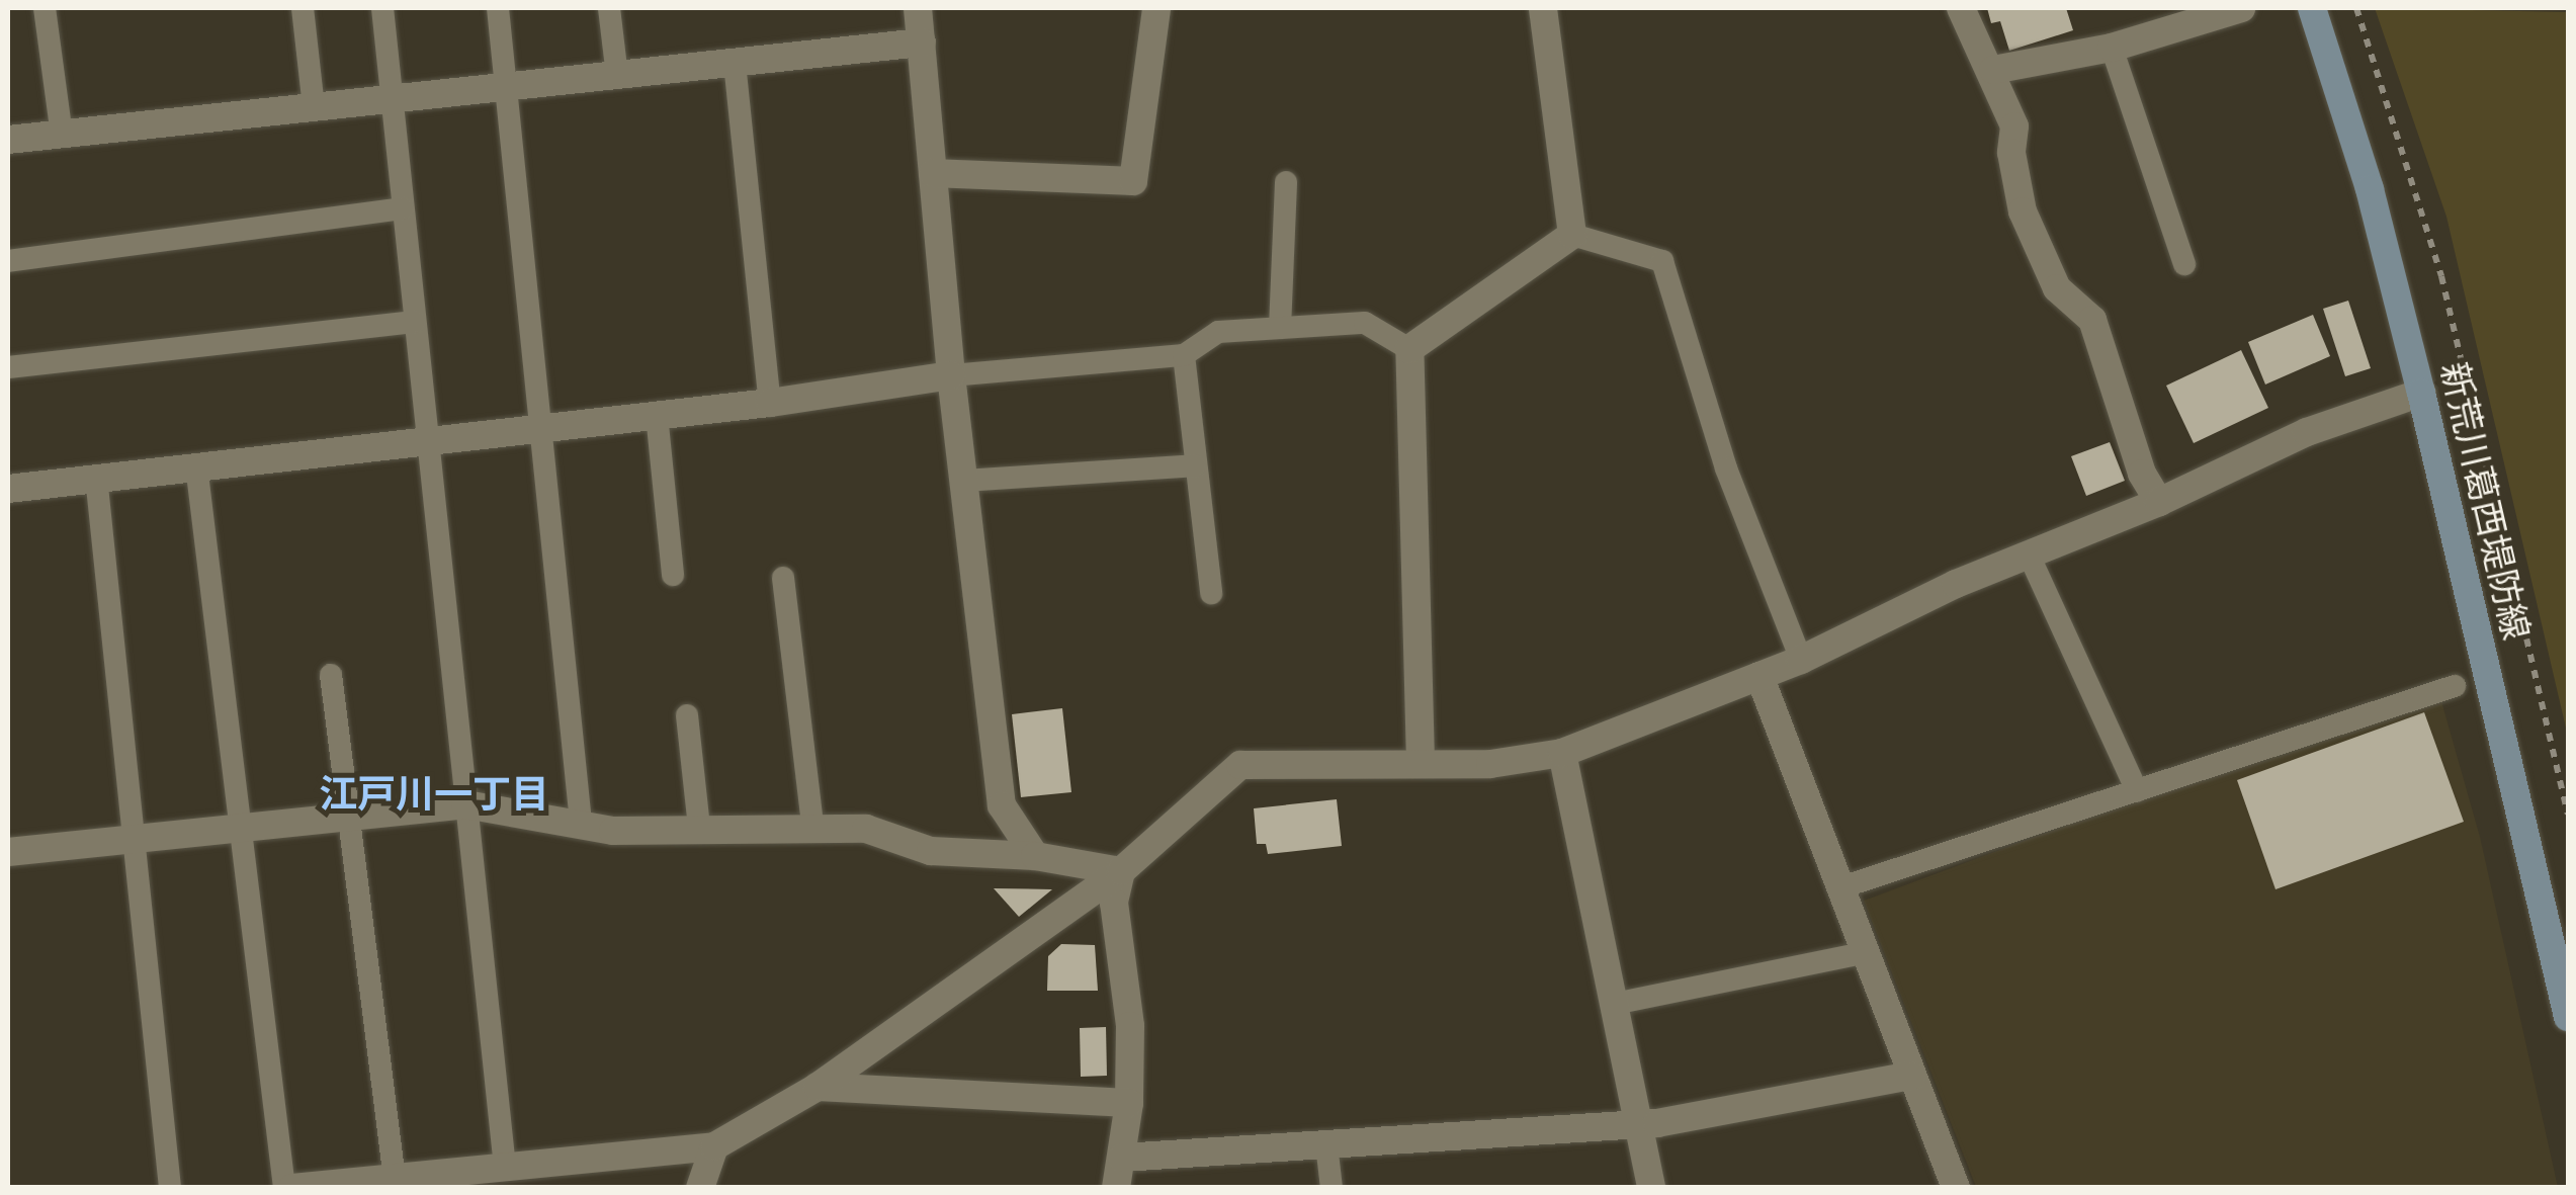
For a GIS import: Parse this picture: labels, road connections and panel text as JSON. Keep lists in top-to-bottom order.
{
  "streets": {
    "main road": ["新荒川葛西堤防線"]
  },
  "districts": ["江戸川一丁目"]
}
